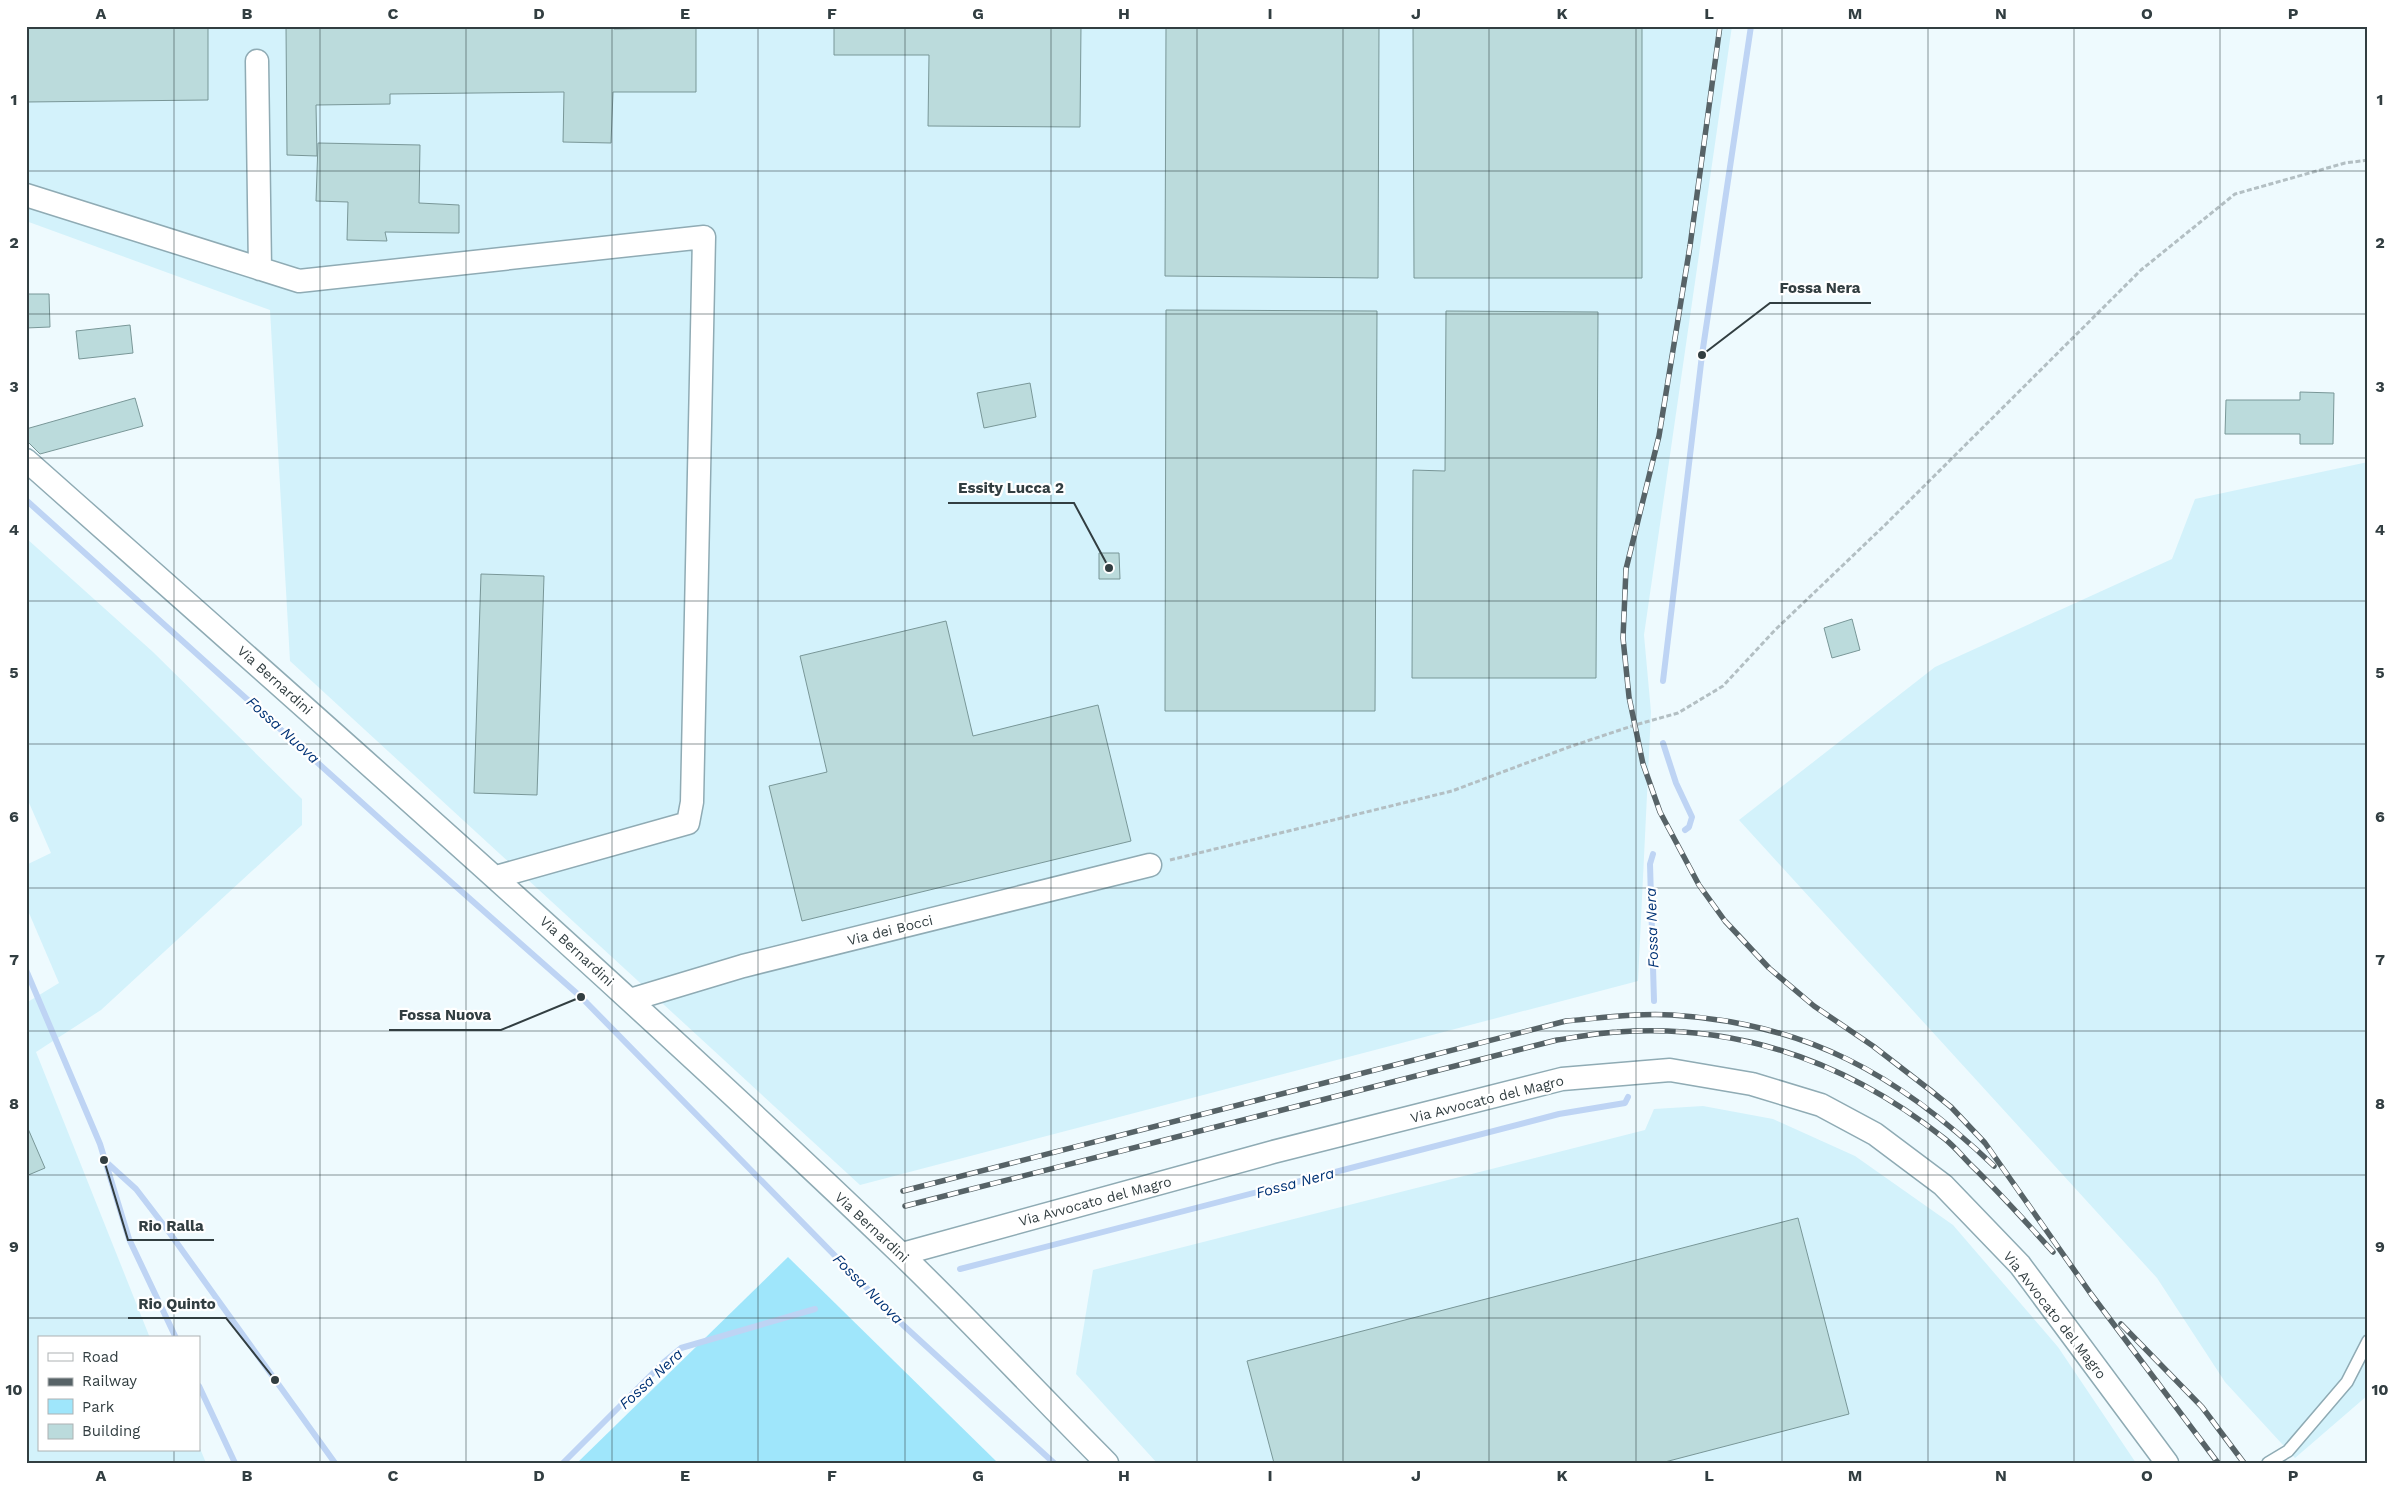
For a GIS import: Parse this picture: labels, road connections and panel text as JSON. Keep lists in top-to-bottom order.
{
  "streets": {
    "street": ["Via Bernardini", "Via dei Bocci", "Via Avvocato del Magro"]
  },
  "crossings": [
    ["Via Bernardini", "Via dei Bocci"],
    ["Via Bernardini", "Via Avvocato del Magro"]
  ],
  "water": ["Fossa Nuova", "Fossa Nera"],
  "places": [
    "Fossa Nera",
    "Essity Lucca 2",
    "Fossa Nuova",
    "Rio Ralla",
    "Rio Quinto"
  ],
  "legend": [
    "Road",
    "Railway",
    "Park",
    "Building"
  ],
  "grid": {
    "columns": [
      "A",
      "B",
      "C",
      "D",
      "E",
      "F",
      "G",
      "H",
      "I",
      "J",
      "K",
      "L",
      "M",
      "N",
      "O",
      "P"
    ],
    "rows": [
      "1",
      "2",
      "3",
      "4",
      "5",
      "6",
      "7",
      "8",
      "9",
      "10"
    ]
  }
}
